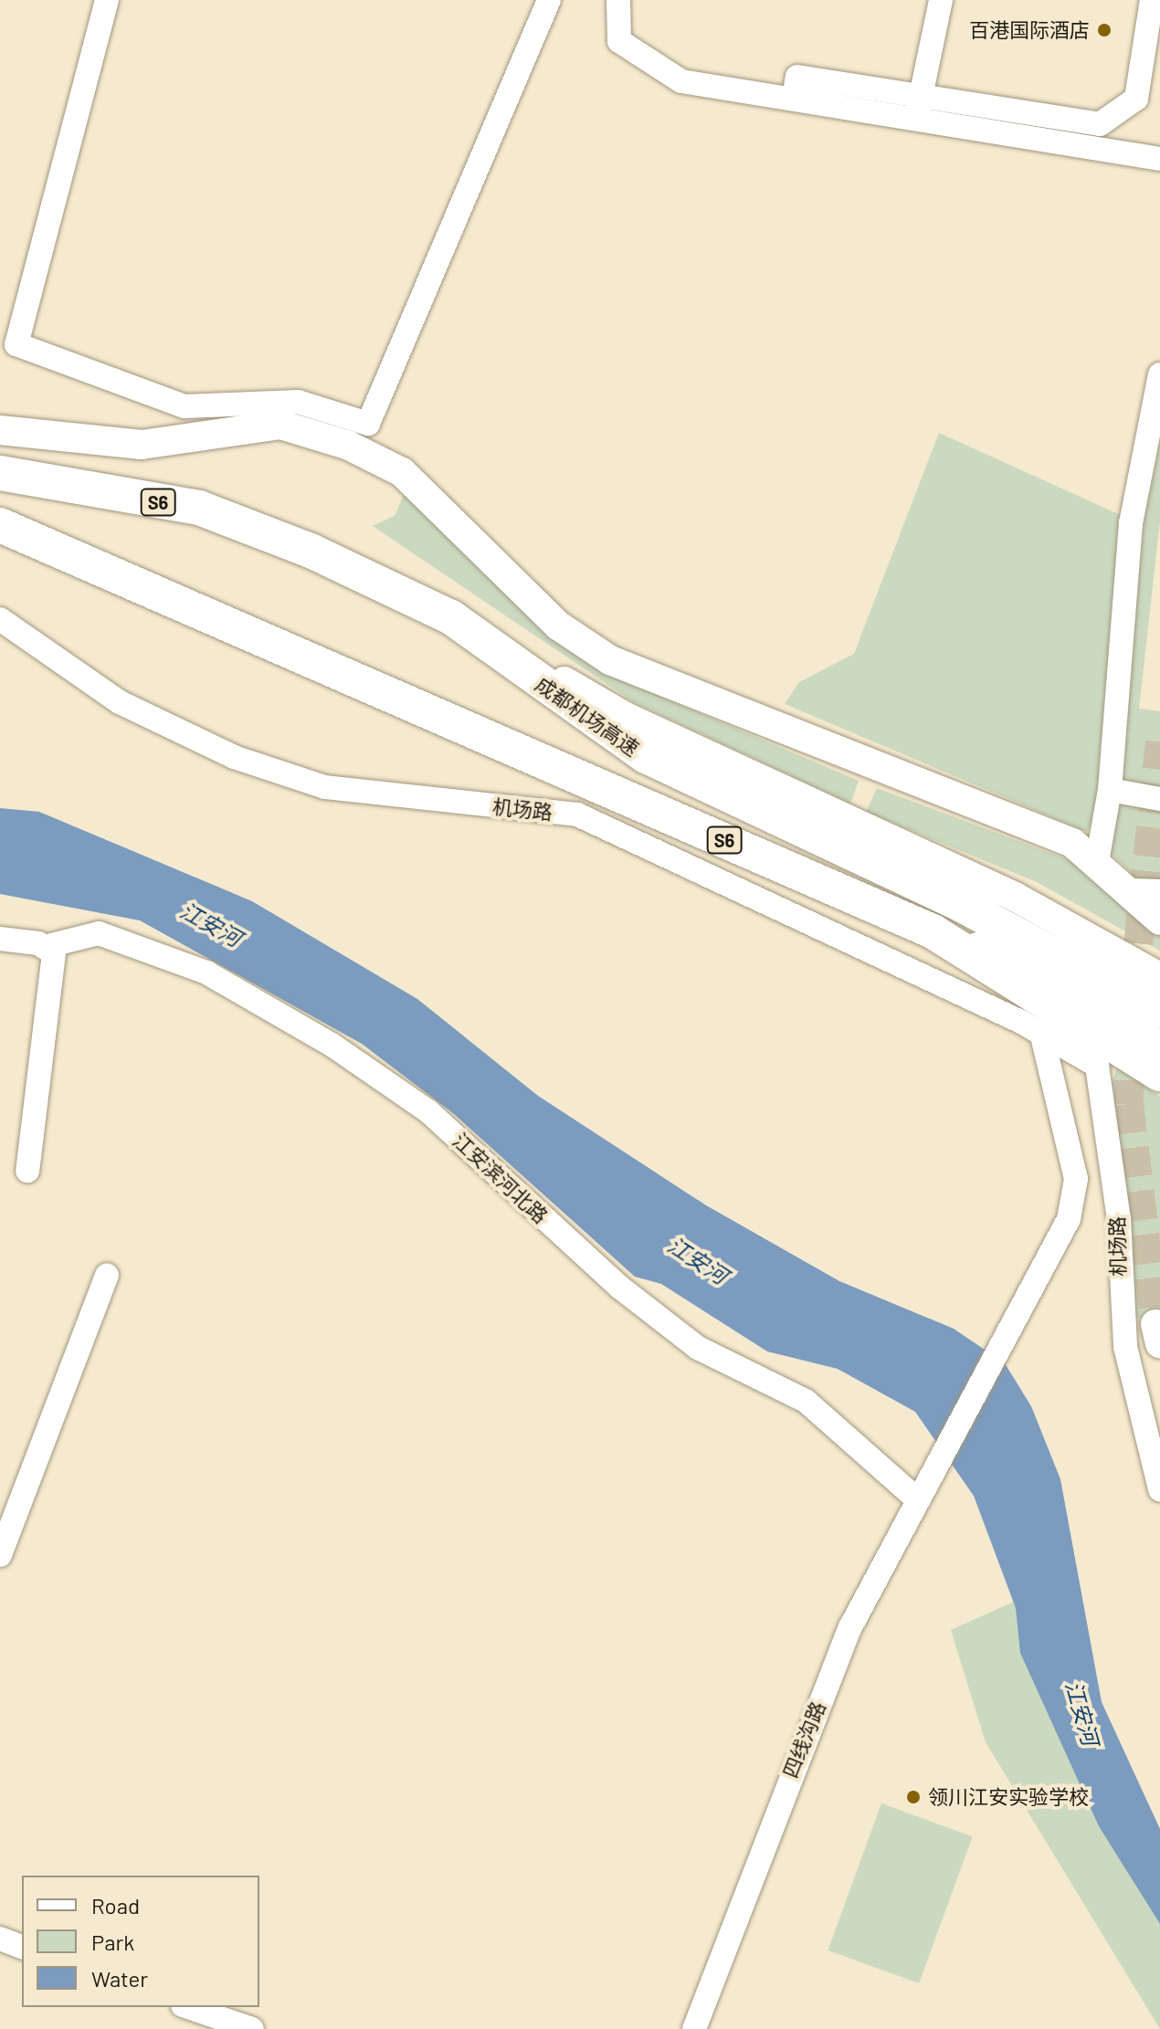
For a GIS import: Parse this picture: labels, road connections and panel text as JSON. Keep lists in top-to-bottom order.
{
  "streets": {
    "highway": ["S6", "成都机场高速"],
    "street": ["机场路", "江安滨河北路", "四线沟路"]
  },
  "crossings": [
    ["机场路", "四线沟路"],
    ["江安滨河北路", "四线沟路"]
  ],
  "water": ["江安河"],
  "places": ["百港国际酒店", "领川江安实验学校"],
  "legend": ["Road", "Park", "Water"]
}
